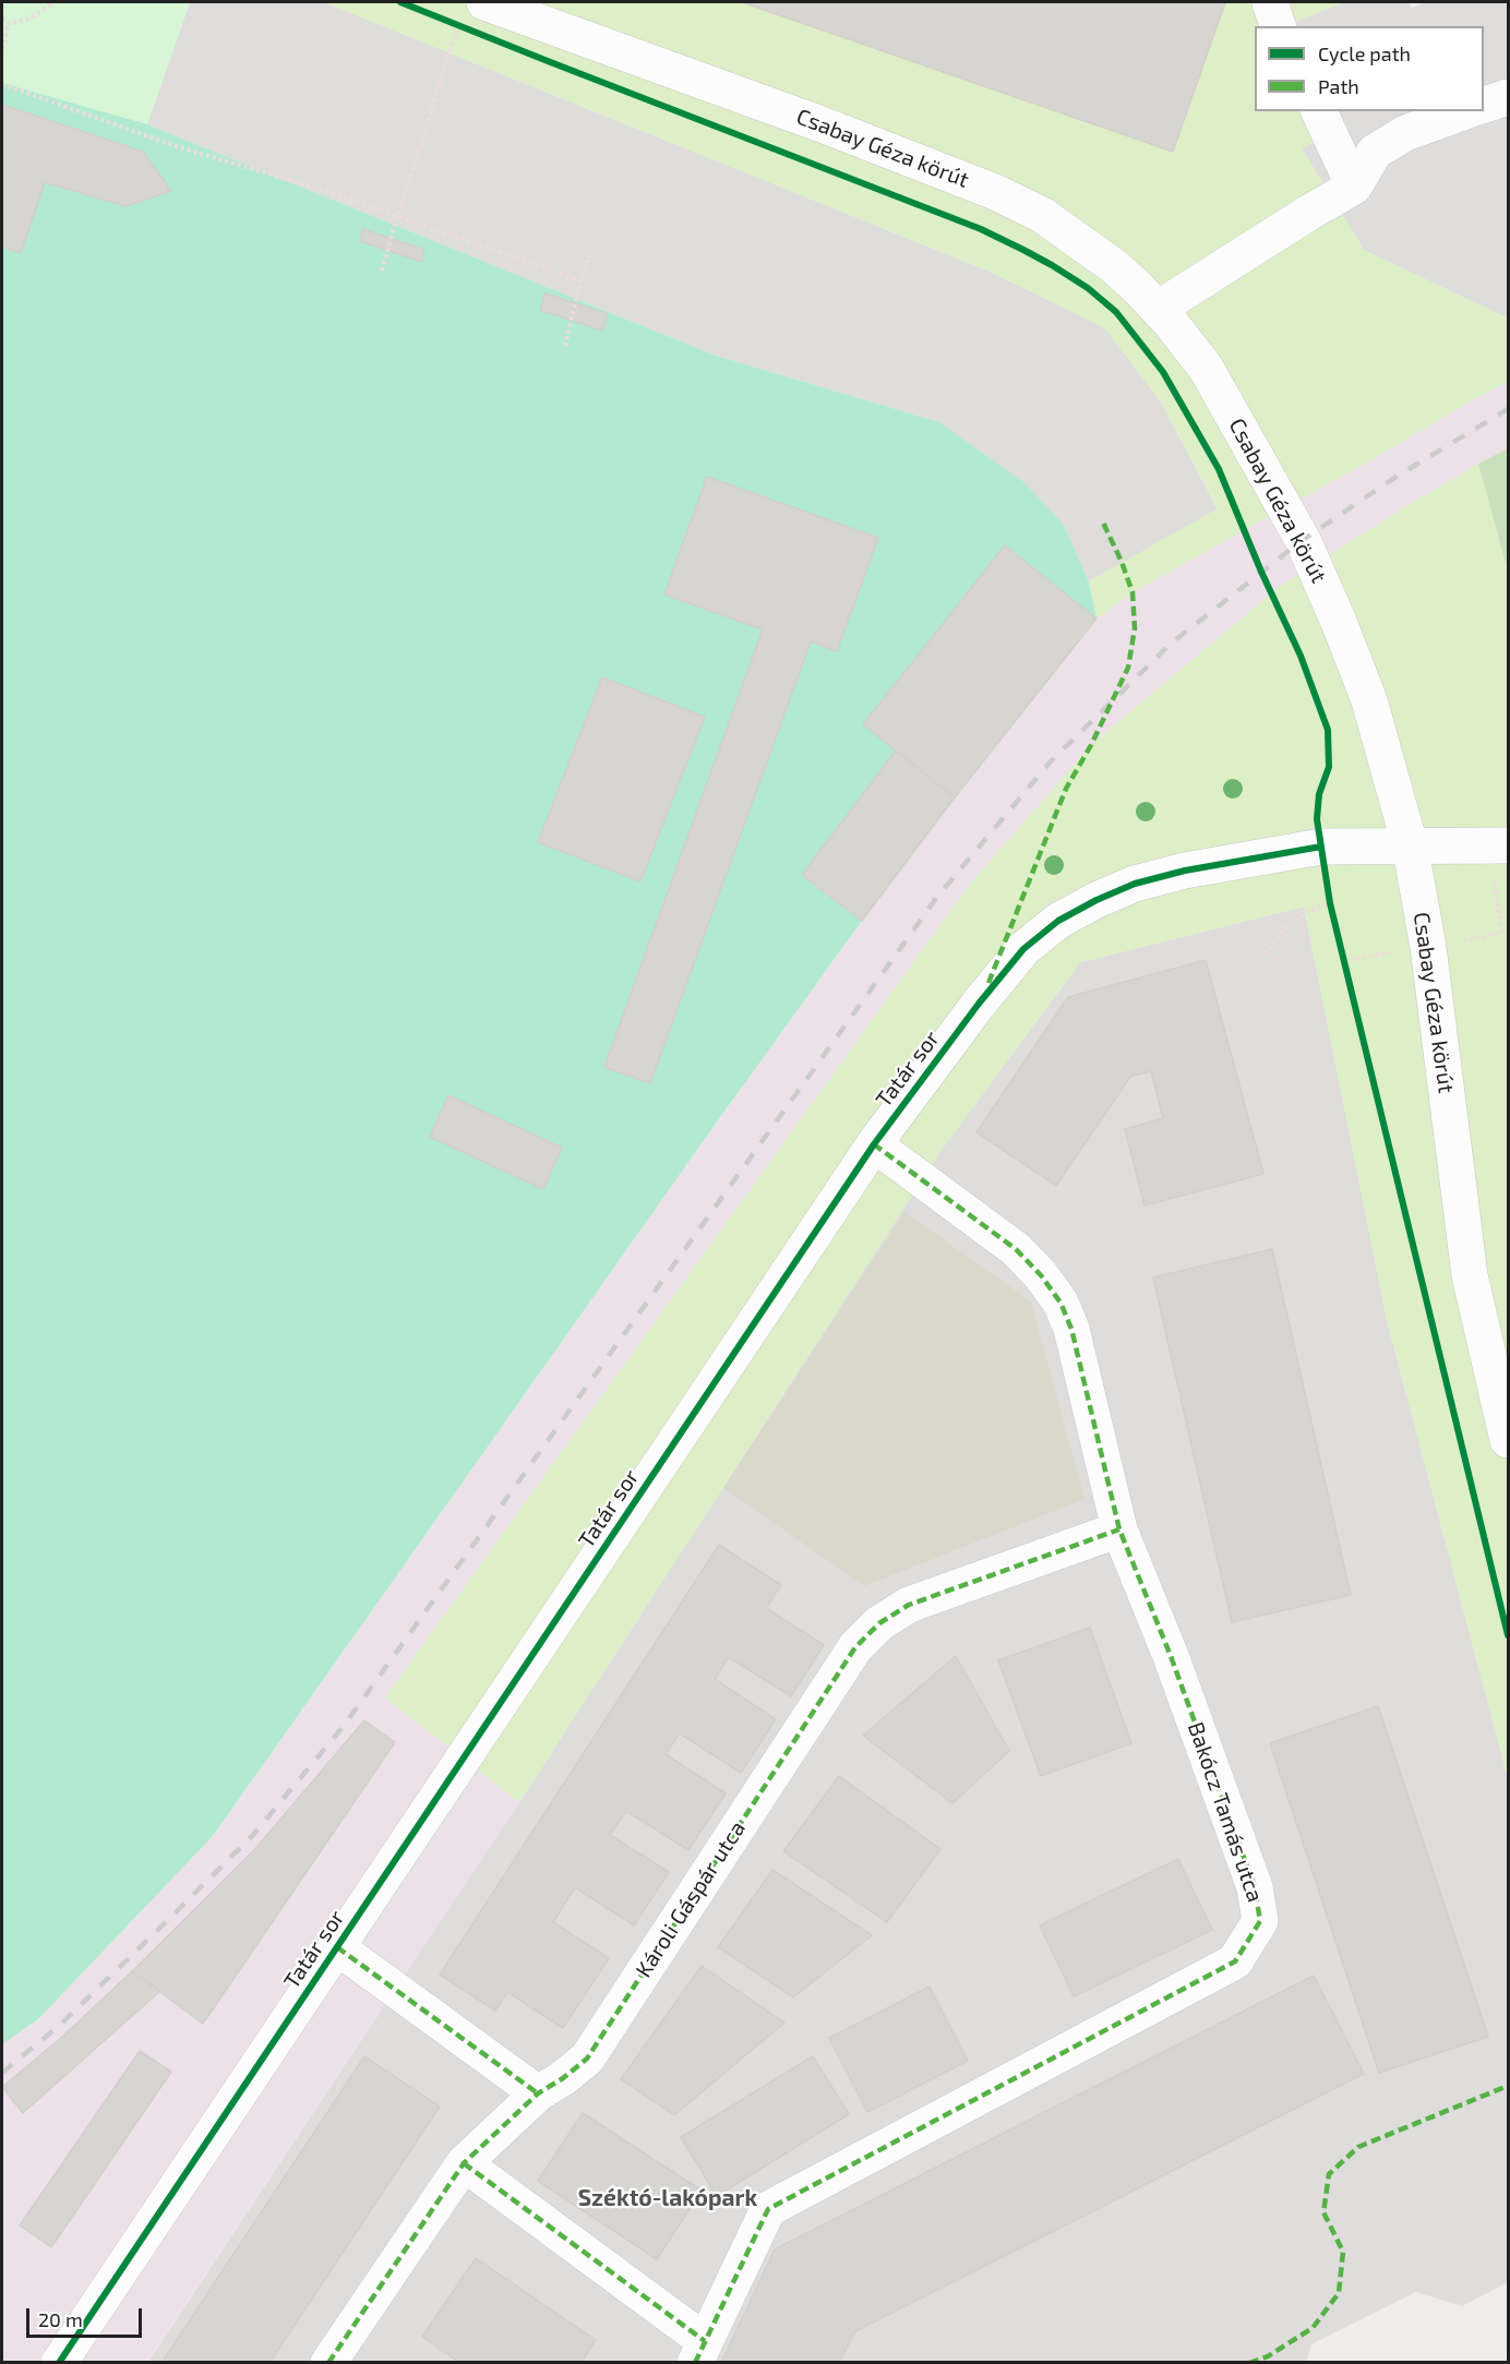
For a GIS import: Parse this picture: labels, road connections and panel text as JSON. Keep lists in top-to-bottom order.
{
  "streets": {
    "street": [
      "Csabay Géza körút",
      "Tatár sor",
      "Bakócz Tamás utca",
      "Károli Gáspár utca"
    ]
  },
  "crossings": [
    ["Csabay Géza körút", "Tatár sor"],
    ["Tatár sor", "Bakócz Tamás utca"],
    ["Bakócz Tamás utca", "Károli Gáspár utca"]
  ],
  "districts": ["Széktó-lakópark"],
  "legend": ["Cycle path", "Path"],
  "scale_bar": "20 m"
}
